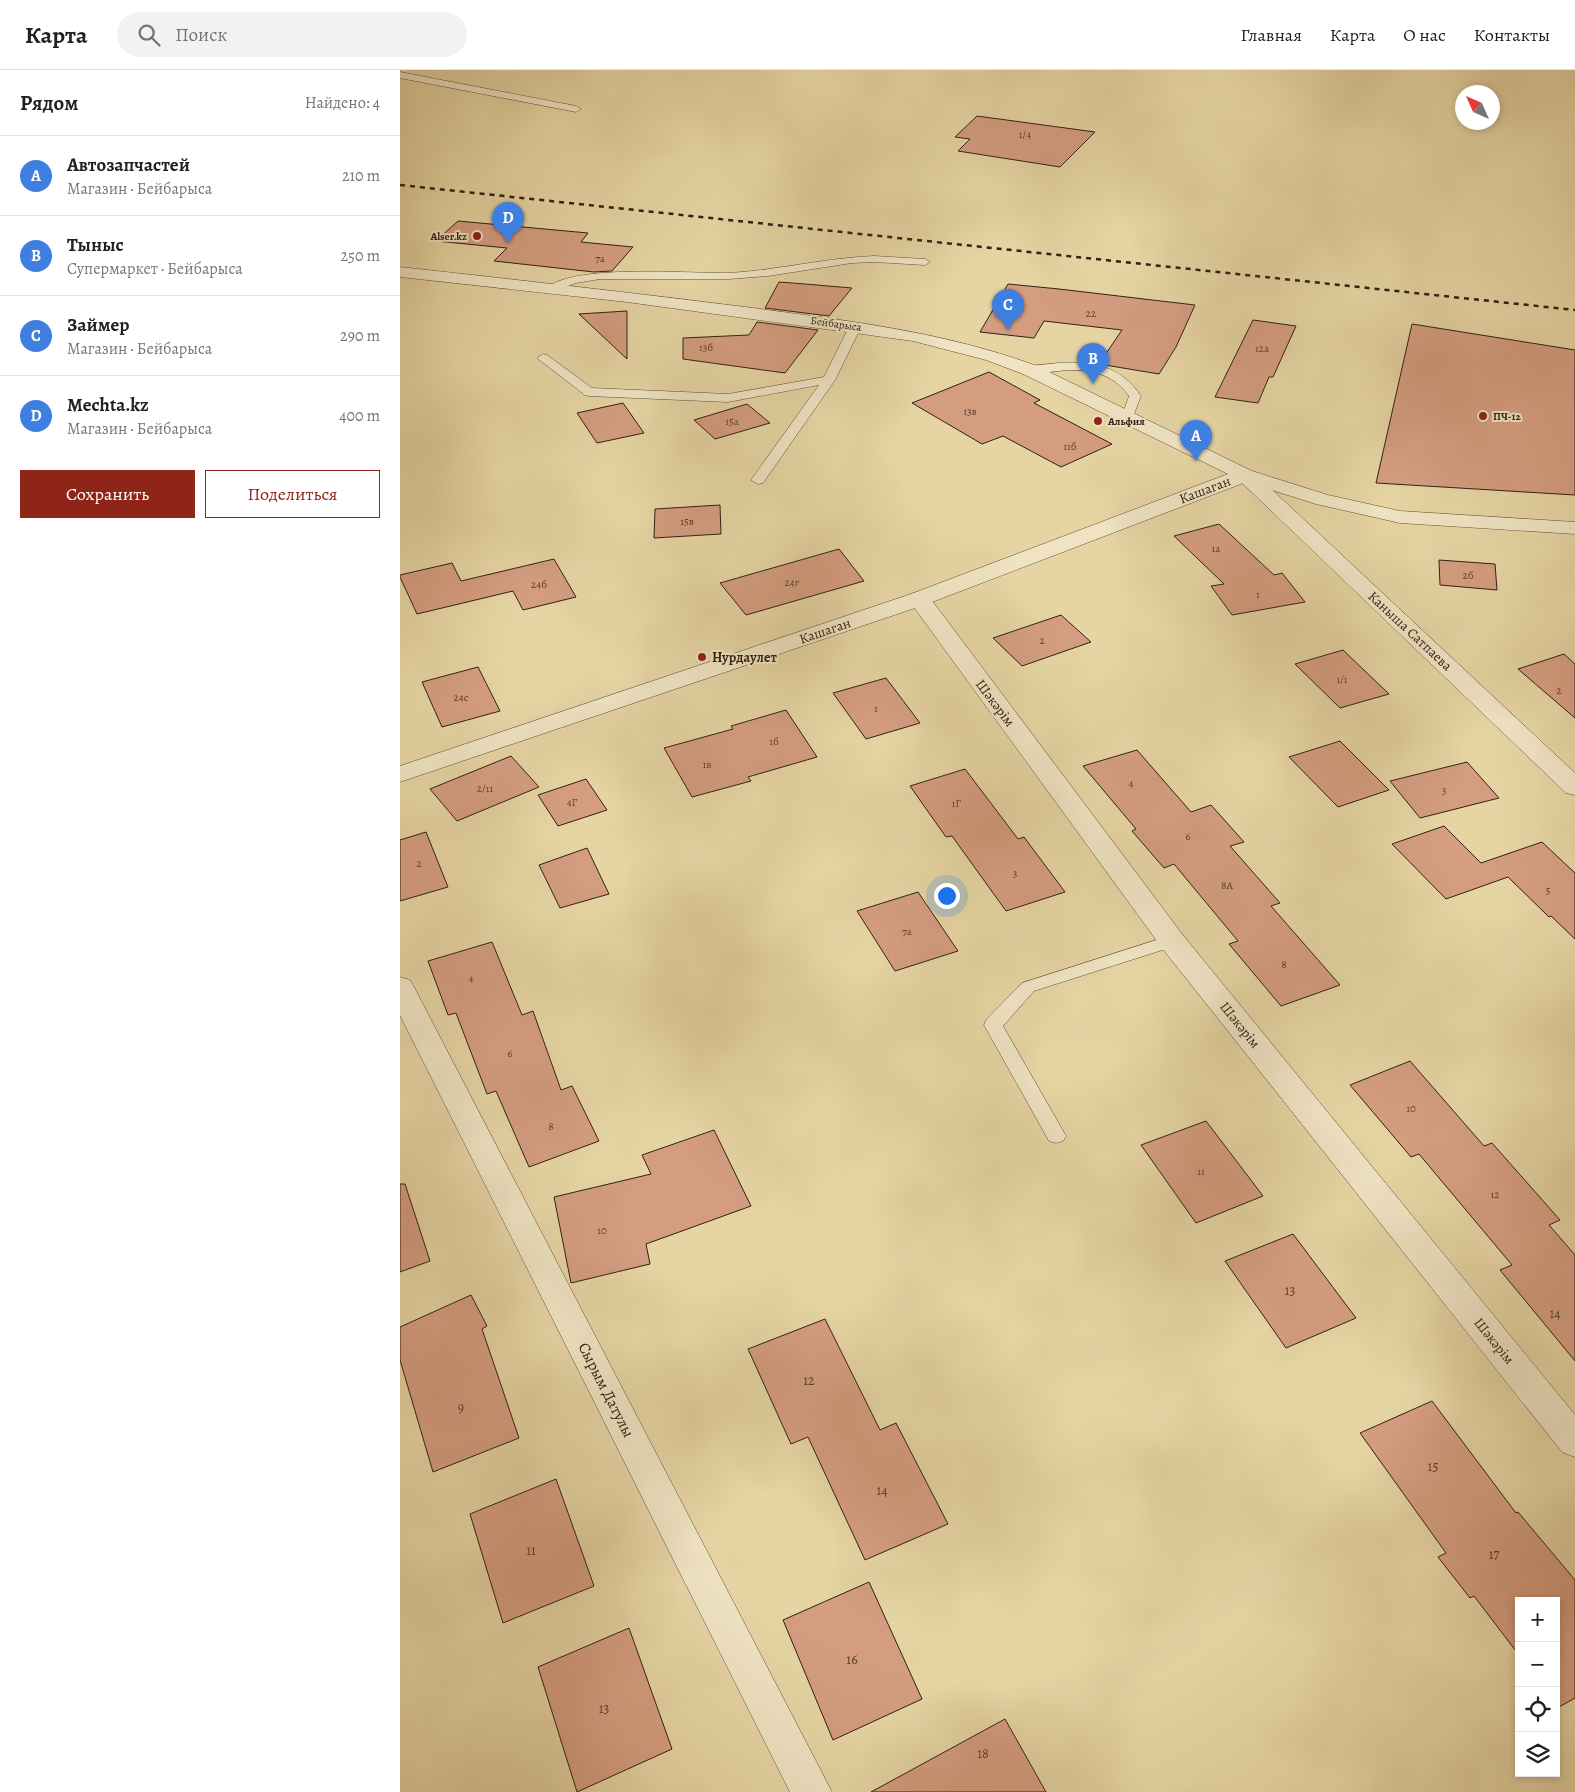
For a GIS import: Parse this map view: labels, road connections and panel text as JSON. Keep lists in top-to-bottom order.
{
  "streets": {
    "street": [
      "Бейбарыса",
      "Кашаган",
      "Каныша Сатпаева",
      "Шәкәрім",
      "Сырым Датулы"
    ]
  },
  "crossings": [
    ["Бейбарыса", "Кашаган"],
    ["Бейбарыса", "Каныша Сатпаева"],
    ["Кашаган", "Каныша Сатпаева"],
    ["Кашаган", "Шәкәрім"]
  ],
  "places": [
    "Alser.kz",
    "ПЧ-12",
    "Альфия",
    "Нурдаулет"
  ],
  "house_numbers": [
    "1/4",
    "7а",
    "22",
    "13б",
    "12а",
    "13в",
    "15а",
    "11б",
    "15в",
    "1а",
    "2б",
    "24г",
    "24б",
    "1",
    "2",
    "1/1",
    "2",
    "24с",
    "1",
    "1б",
    "1в",
    "4",
    "2/11",
    "3",
    "4Г",
    "1Г",
    "6",
    "2",
    "3",
    "8А",
    "5",
    "7а",
    "8",
    "4",
    "6",
    "10",
    "8",
    "11",
    "12",
    "10",
    "13",
    "14",
    "12",
    "9",
    "15",
    "14",
    "11",
    "17",
    "16",
    "13",
    "18"
  ],
  "north": "top left",
  "page": {
    "header": "Карта",
    "search": "Поиск",
    "nav": [
      "Главная",
      "Карта",
      "О нас",
      "Контакты"
    ],
    "heading": ["Рядом", "Найдено: 4"],
    "list": [
      {
        "mark": "A",
        "name": "Автозапчастей",
        "note": "Магазин · Бейбарыса",
        "value": "210 m"
      },
      {
        "mark": "B",
        "name": "Тыныс",
        "note": "Супермаркет · Бейбарыса",
        "value": "250 m"
      },
      {
        "mark": "C",
        "name": "Займер",
        "note": "Магазин · Бейбарыса",
        "value": "290 m"
      },
      {
        "mark": "D",
        "name": "Mechta.kz",
        "note": "Магазин · Бейбарыса",
        "value": "400 m"
      }
    ],
    "pins": [
      "D",
      "C",
      "B",
      "A"
    ],
    "buttons": ["Сохранить", "Поделиться"],
    "map_buttons": ["+", "−"]
  }
}
